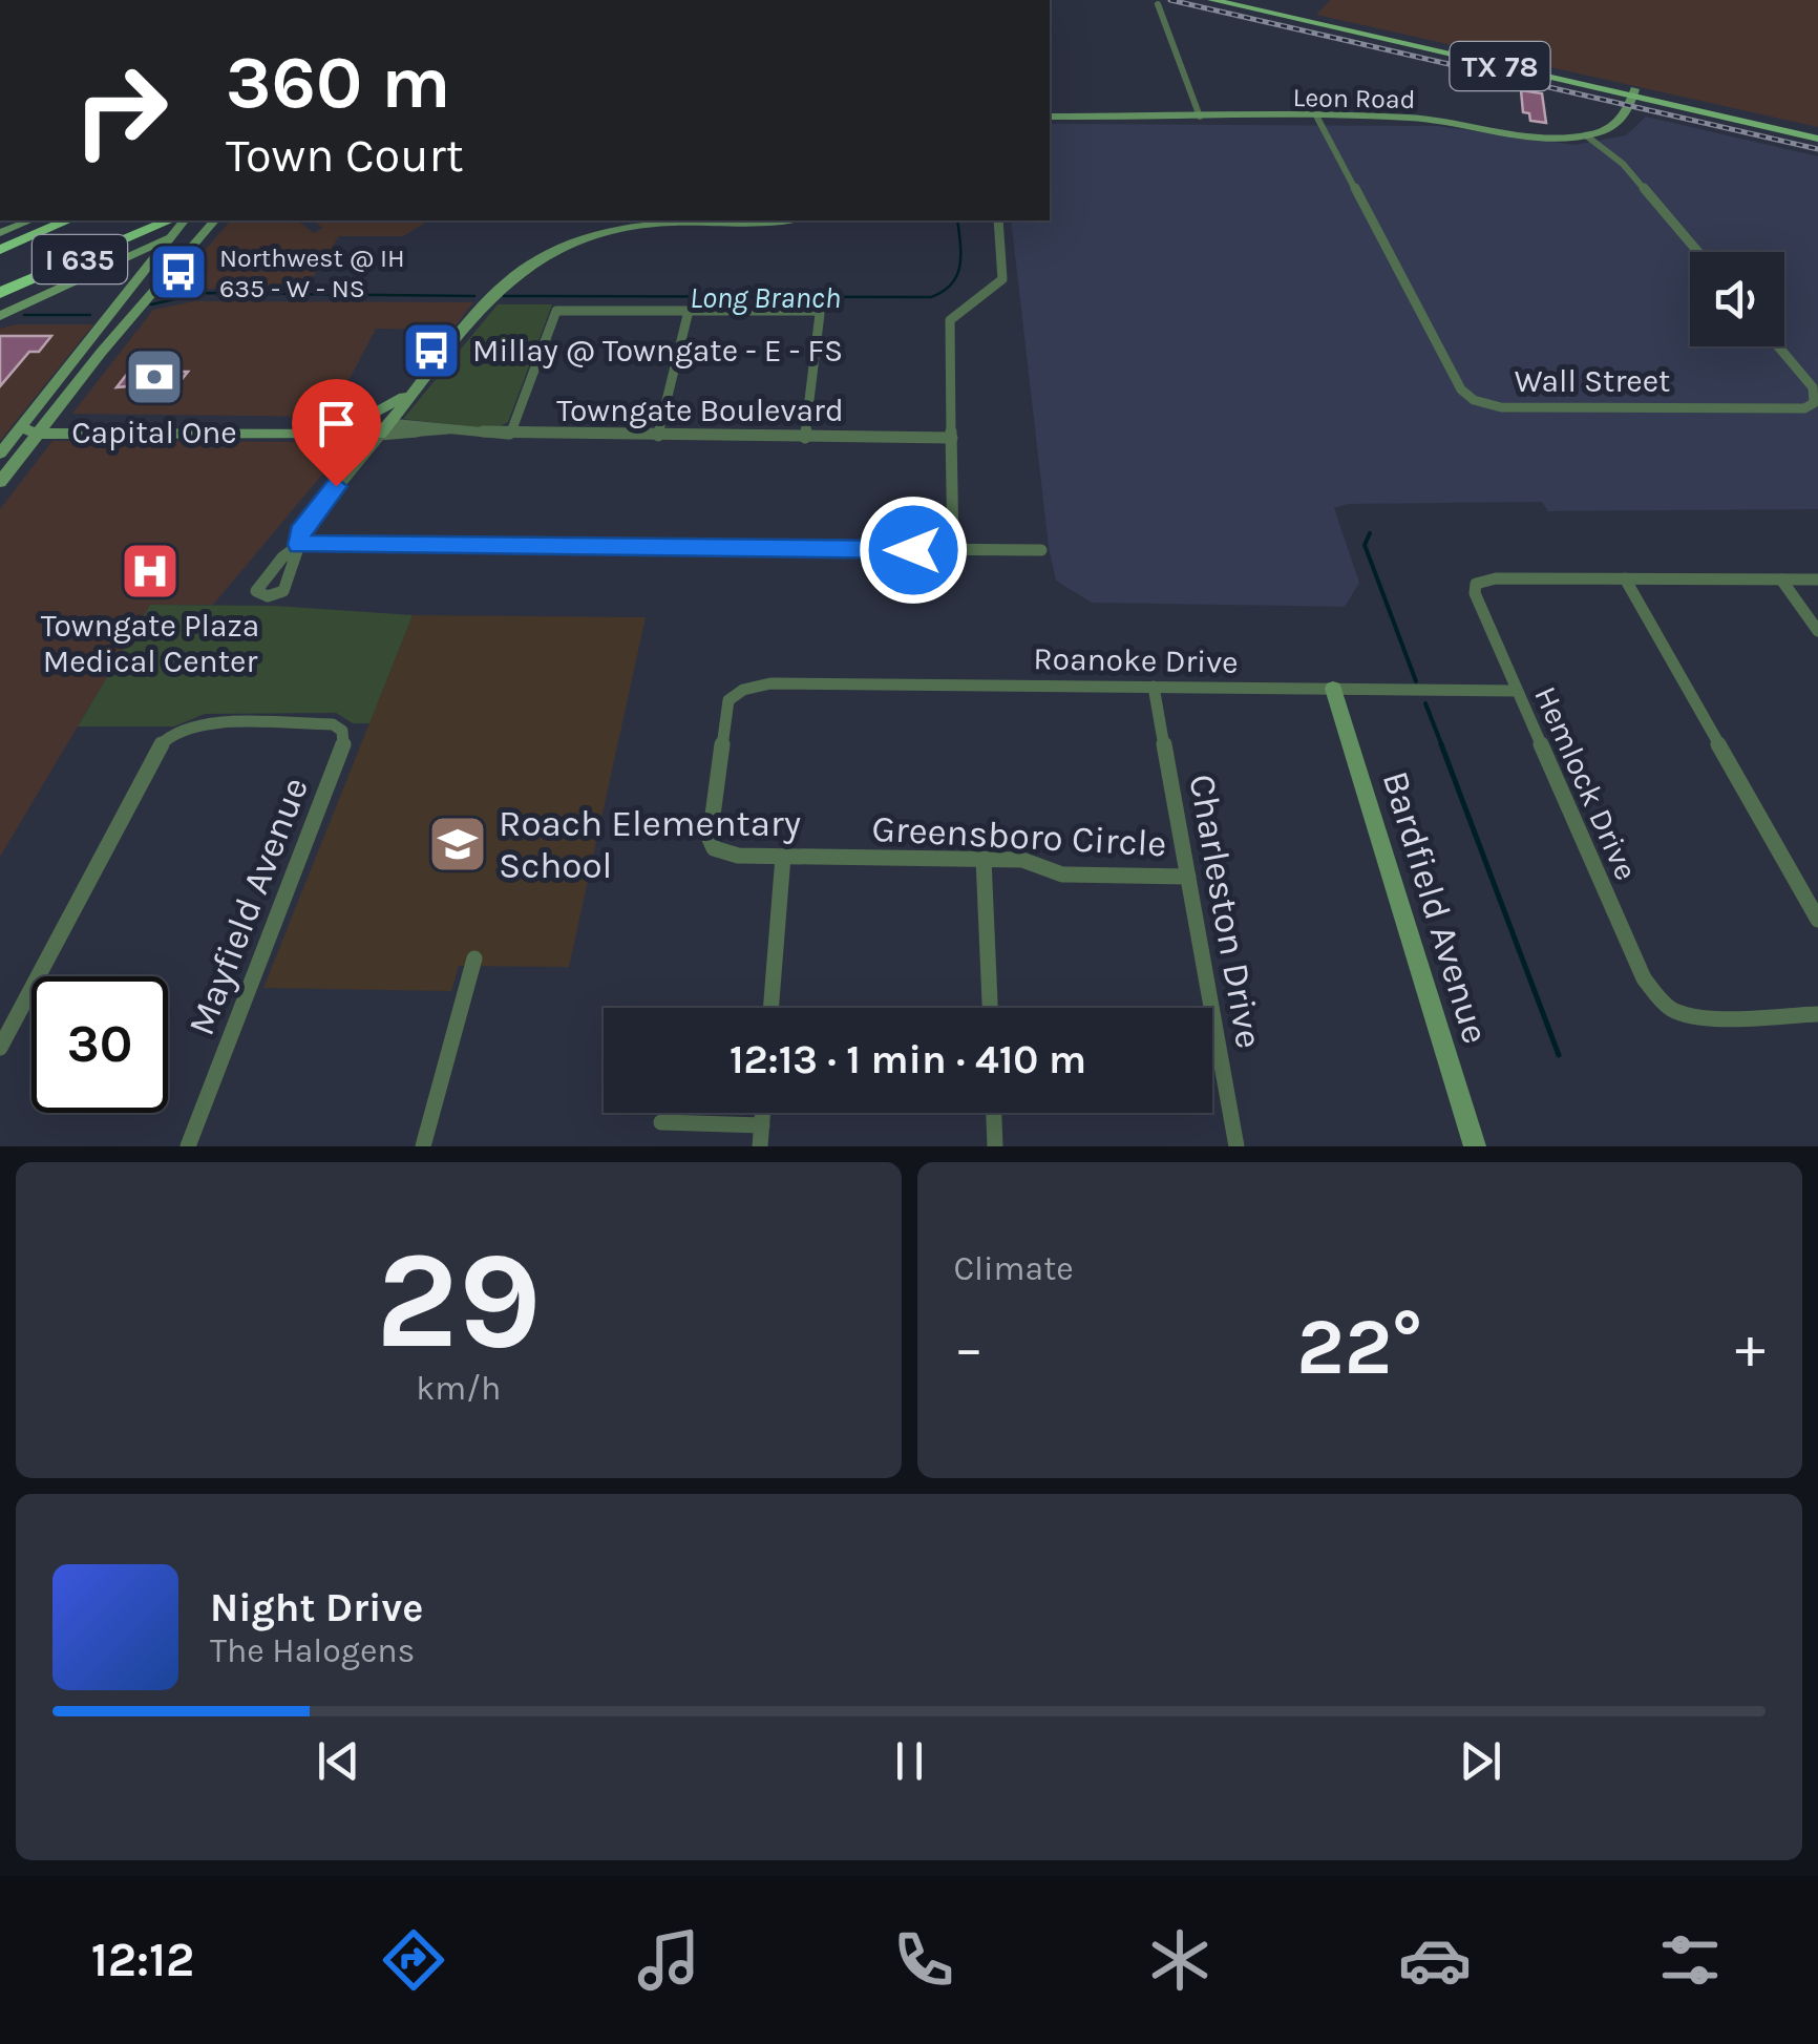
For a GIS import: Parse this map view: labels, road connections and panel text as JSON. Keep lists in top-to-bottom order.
{
  "streets": {
    "highway": ["I 635"],
    "main road": ["TX 78"],
    "street": [
      "Leon Road",
      "Wall Street",
      "Towngate Boulevard",
      "Roanoke Drive",
      "Hemlock Drive",
      "Greensboro Circle",
      "Mayfield Avenue",
      "Bardfield Avenue",
      "Charleston Drive"
    ]
  },
  "crossings": [
    ["Leon Road", "Wall Street"],
    ["Roanoke Drive", "Hemlock Drive"],
    ["Roanoke Drive", "Greensboro Circle"],
    ["Roanoke Drive", "Bardfield Avenue"],
    ["Roanoke Drive", "Charleston Drive"],
    ["Greensboro Circle", "Charleston Drive"]
  ],
  "water": ["Long Branch"],
  "places": {
    "bus stop": ["Northwest @ IH 635 - W - NS", "Millay @ Towngate - E - FS"],
    "bank": ["Capital One"],
    "hospital": ["Towngate Plaza Medical Center"],
    "school or university": ["Roach Elementary School"]
  },
  "page": {
    "turn": ["360 m", "Town Court"],
    "limit": "30",
    "trip": "12:13 · 1 min · 410 m",
    "tile": [
      ["29", "km/h"],
      "Climate"
    ],
    "heat": ["−", "22°", "+"],
    "song": ["Night Drive", "The Halogens"],
    "tabs": "12:12"
  }
}
